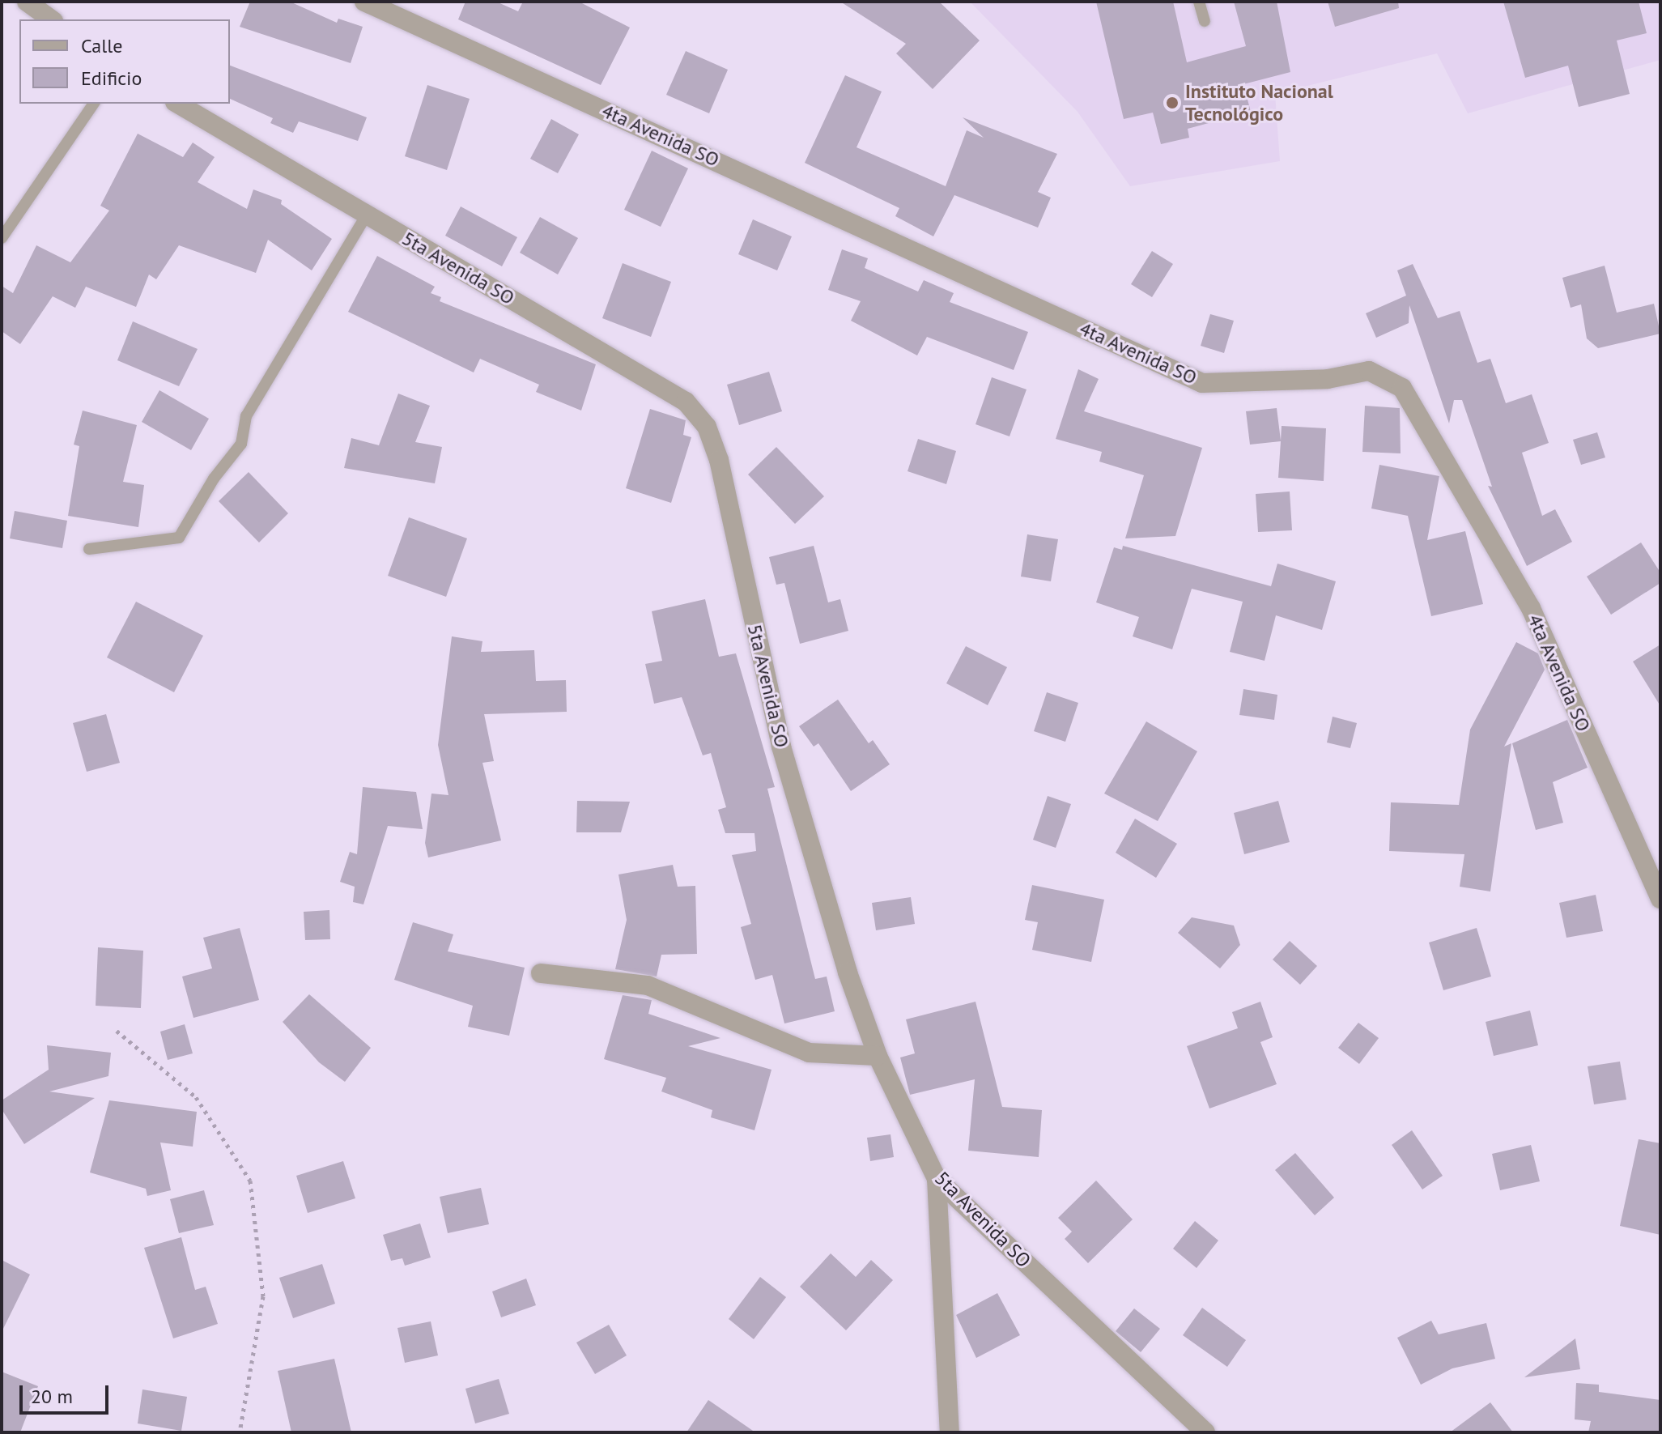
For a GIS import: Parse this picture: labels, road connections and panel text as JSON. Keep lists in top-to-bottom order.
{
  "streets": {
    "street": ["4ta Avenida SO", "5ta Avenida SO"]
  },
  "places": ["Instituto Nacional Tecnológico"],
  "legend": ["Calle", "Edificio"],
  "scale_bar": "20 m"
}
